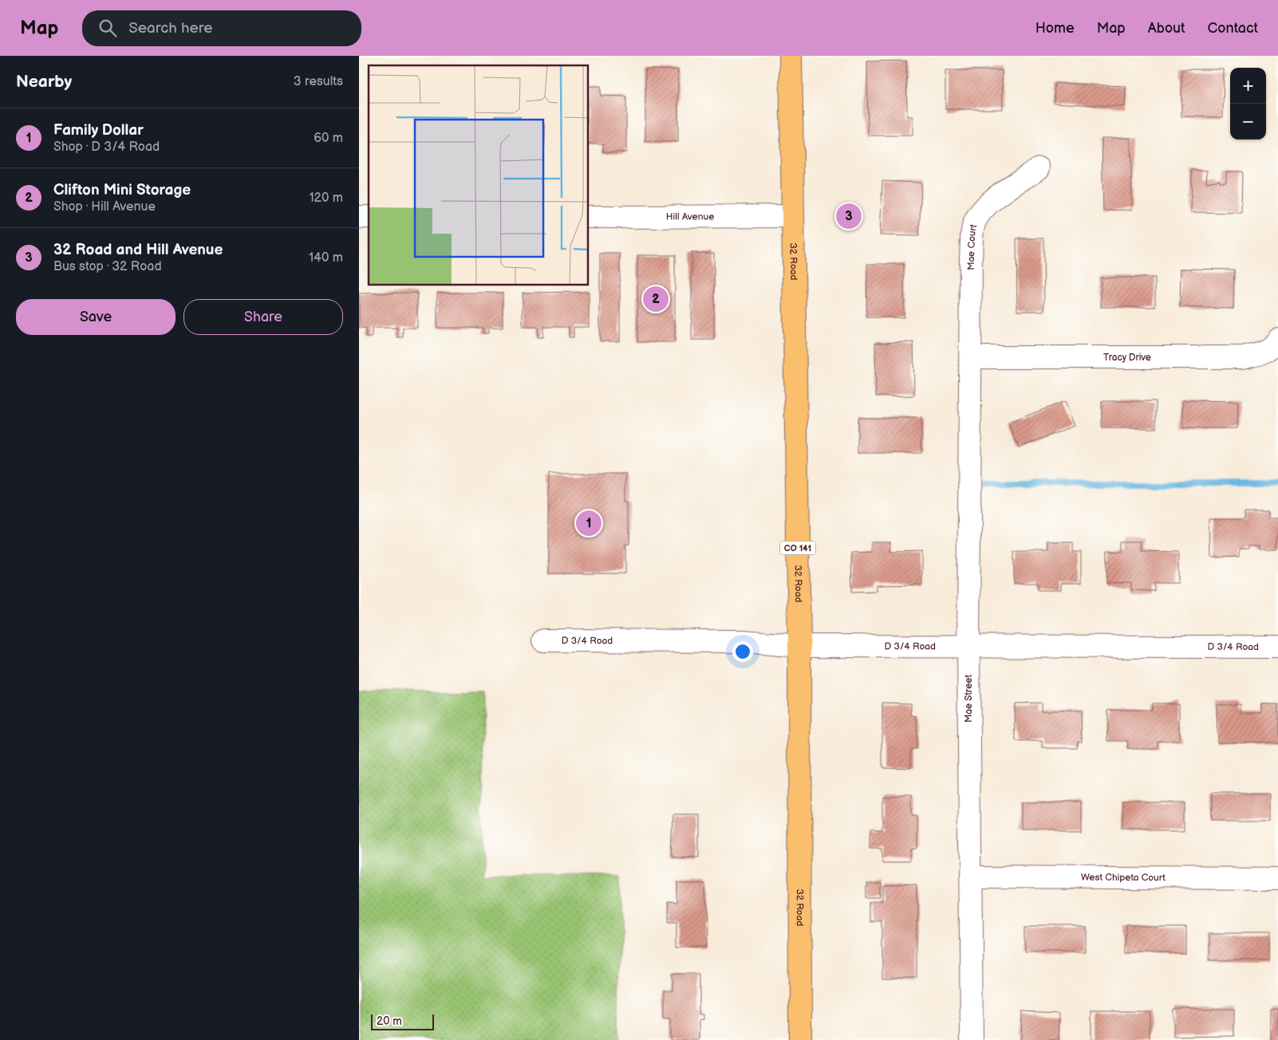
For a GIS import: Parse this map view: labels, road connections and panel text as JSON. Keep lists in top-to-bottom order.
{
  "streets": {
    "main road": ["32 Road", "CO 141"],
    "street": [
      "Hill Avenue",
      "Mae Court",
      "Tracy Drive",
      "D 3/4 Road",
      "Mae Street",
      "West Chipeta Court"
    ]
  },
  "crossings": [
    ["Hill Avenue", "32 Road"],
    ["Mae Court", "Tracy Drive"],
    ["Mae Court", "Mae Street"],
    ["32 Road", "D 3/4 Road"],
    ["Tracy Drive", "Mae Street"],
    ["D 3/4 Road", "Mae Street"],
    ["Mae Street", "West Chipeta Court"]
  ],
  "scale_bar": "20 m",
  "page": {
    "header": "Map",
    "search": "Search here",
    "nav": [
      "Home",
      "Map",
      "About",
      "Contact"
    ],
    "heading": ["Nearby", "3 results"],
    "map_buttons": ["+", "−"],
    "list": [
      {
        "mark": "1",
        "name": "Family Dollar",
        "note": "Shop · D 3/4 Road",
        "value": "60 m"
      },
      {
        "mark": "2",
        "name": "Clifton Mini Storage",
        "note": "Shop · Hill Avenue",
        "value": "120 m"
      },
      {
        "mark": "3",
        "name": "32 Road and Hill Avenue",
        "note": "Bus stop · 32 Road",
        "value": "140 m"
      }
    ],
    "pins": ["3", "2", "1"],
    "buttons": ["Save", "Share"],
    "scale": "20 m"
  }
}
